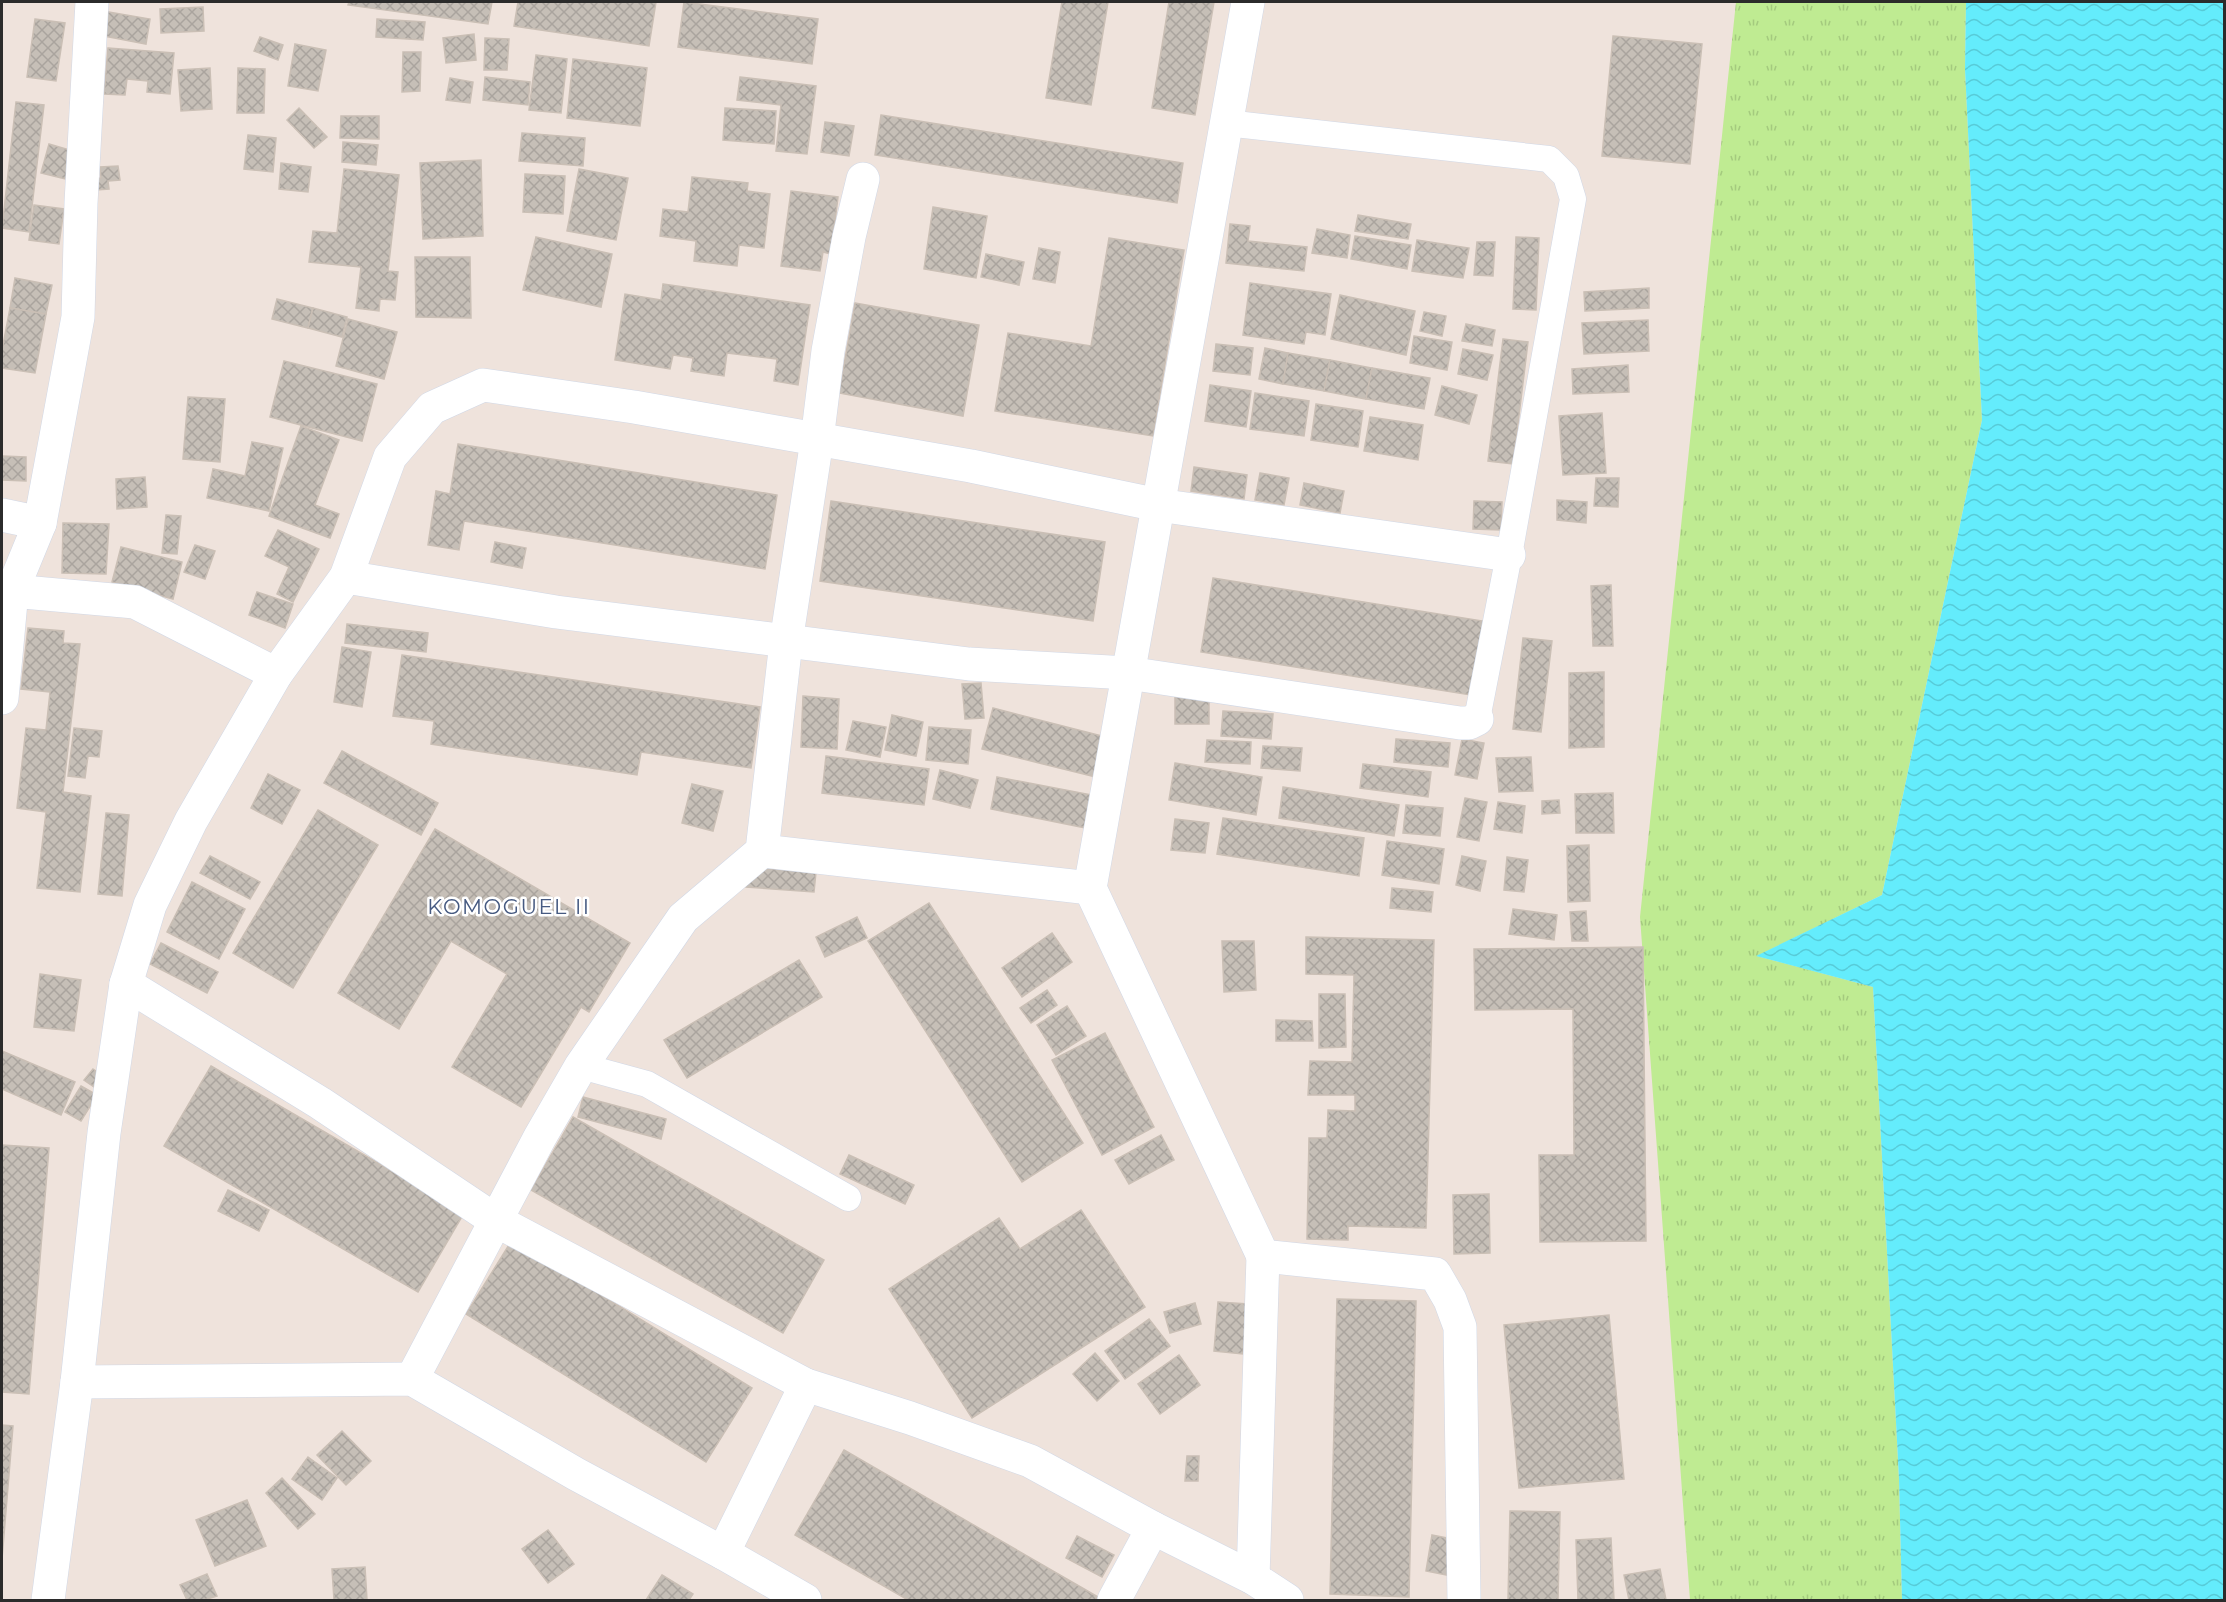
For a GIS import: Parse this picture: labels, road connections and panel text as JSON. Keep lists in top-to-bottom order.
{
  "districts": ["KOMOGUEL II"]
}
